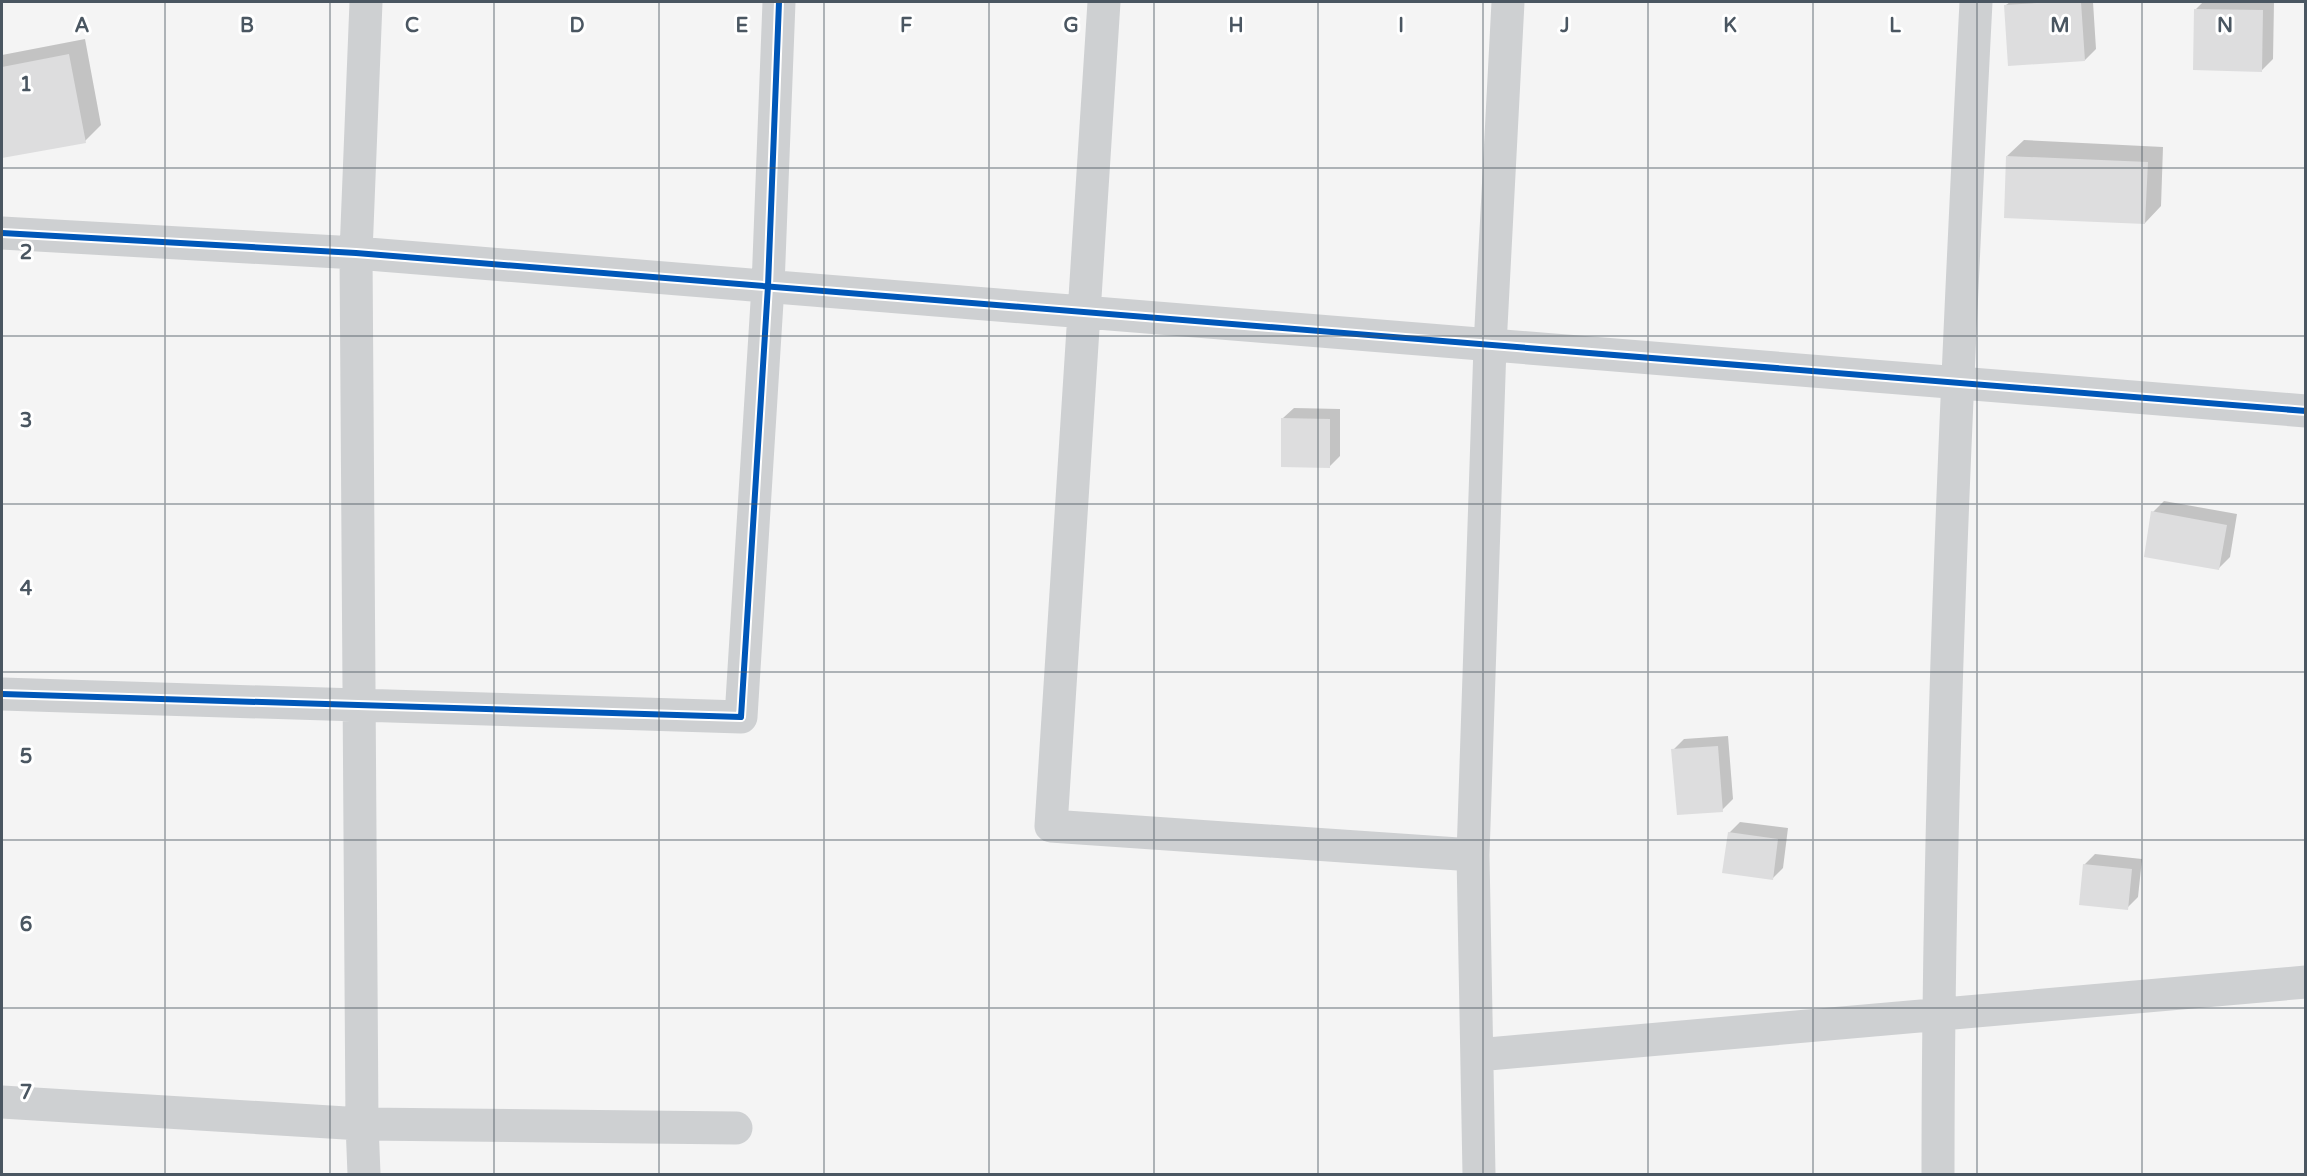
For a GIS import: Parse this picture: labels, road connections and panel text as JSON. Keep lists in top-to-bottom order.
{
  "grid": {
    "columns": [
      "A",
      "B",
      "C",
      "D",
      "E",
      "F",
      "G",
      "H",
      "I",
      "J",
      "K",
      "L",
      "M",
      "N"
    ],
    "rows": [
      "1",
      "2",
      "3",
      "4",
      "5",
      "6",
      "7"
    ]
  }
}
